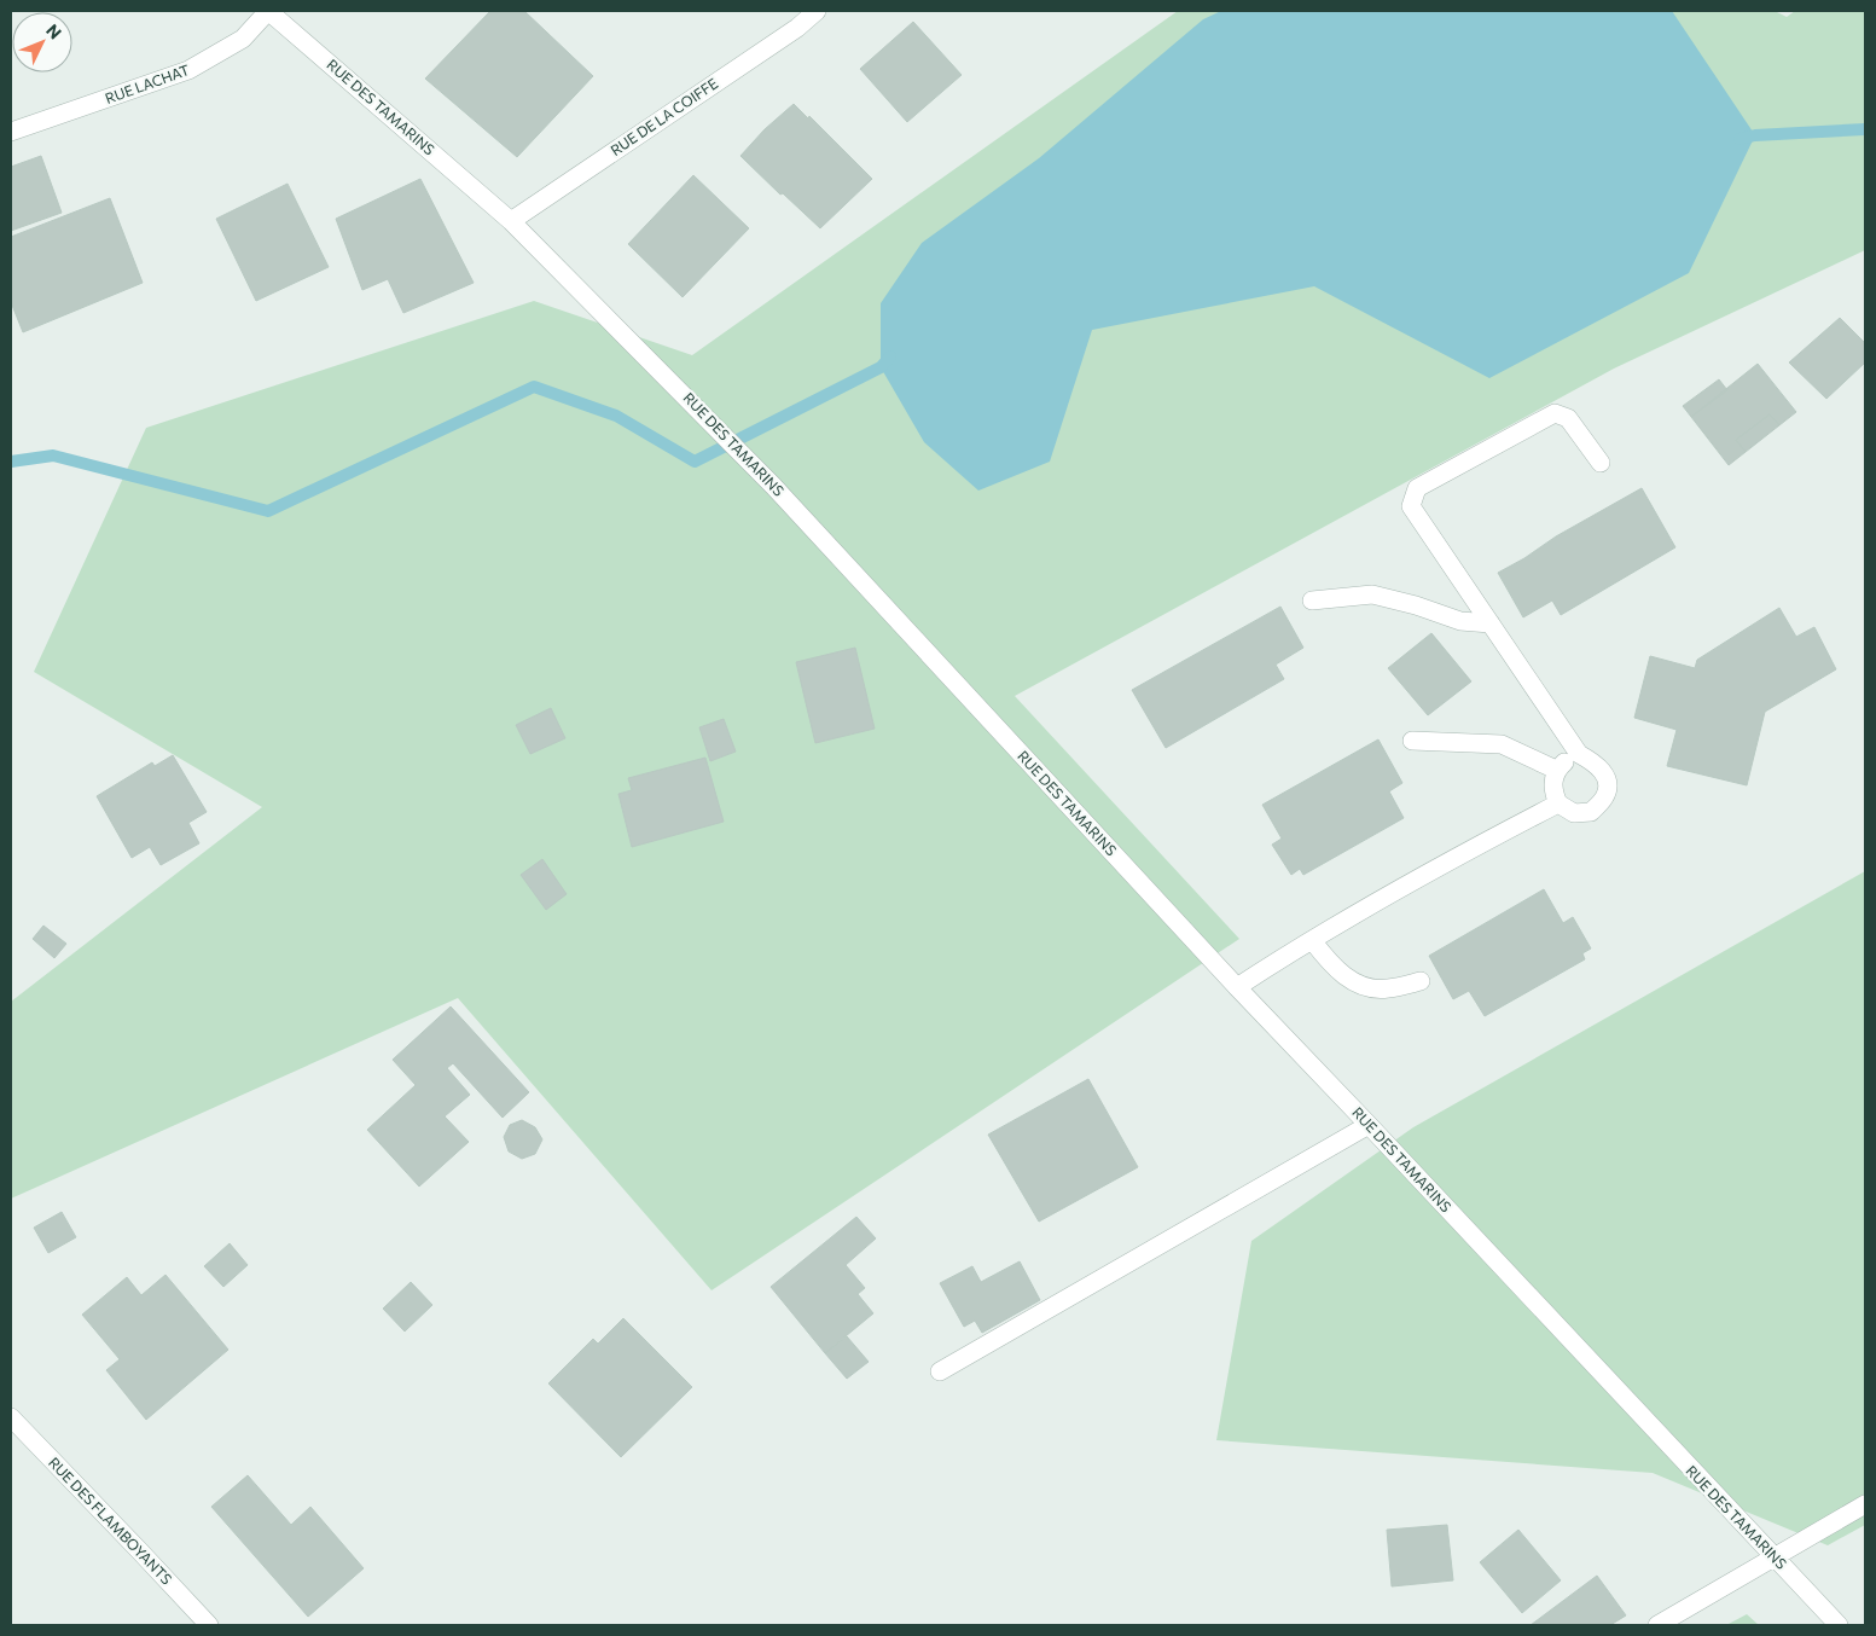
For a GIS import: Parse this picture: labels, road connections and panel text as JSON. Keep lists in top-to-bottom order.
{
  "streets": {
    "street": [
      "RUE LACHAT",
      "RUE DES TAMARINS",
      "RUE DE LA COIFFE",
      "RUE DES FLAMBOYANTS"
    ]
  },
  "crossings": [
    ["RUE LACHAT", "RUE DES TAMARINS"],
    ["RUE DES TAMARINS", "RUE DE LA COIFFE"]
  ],
  "north": "top right"
}
